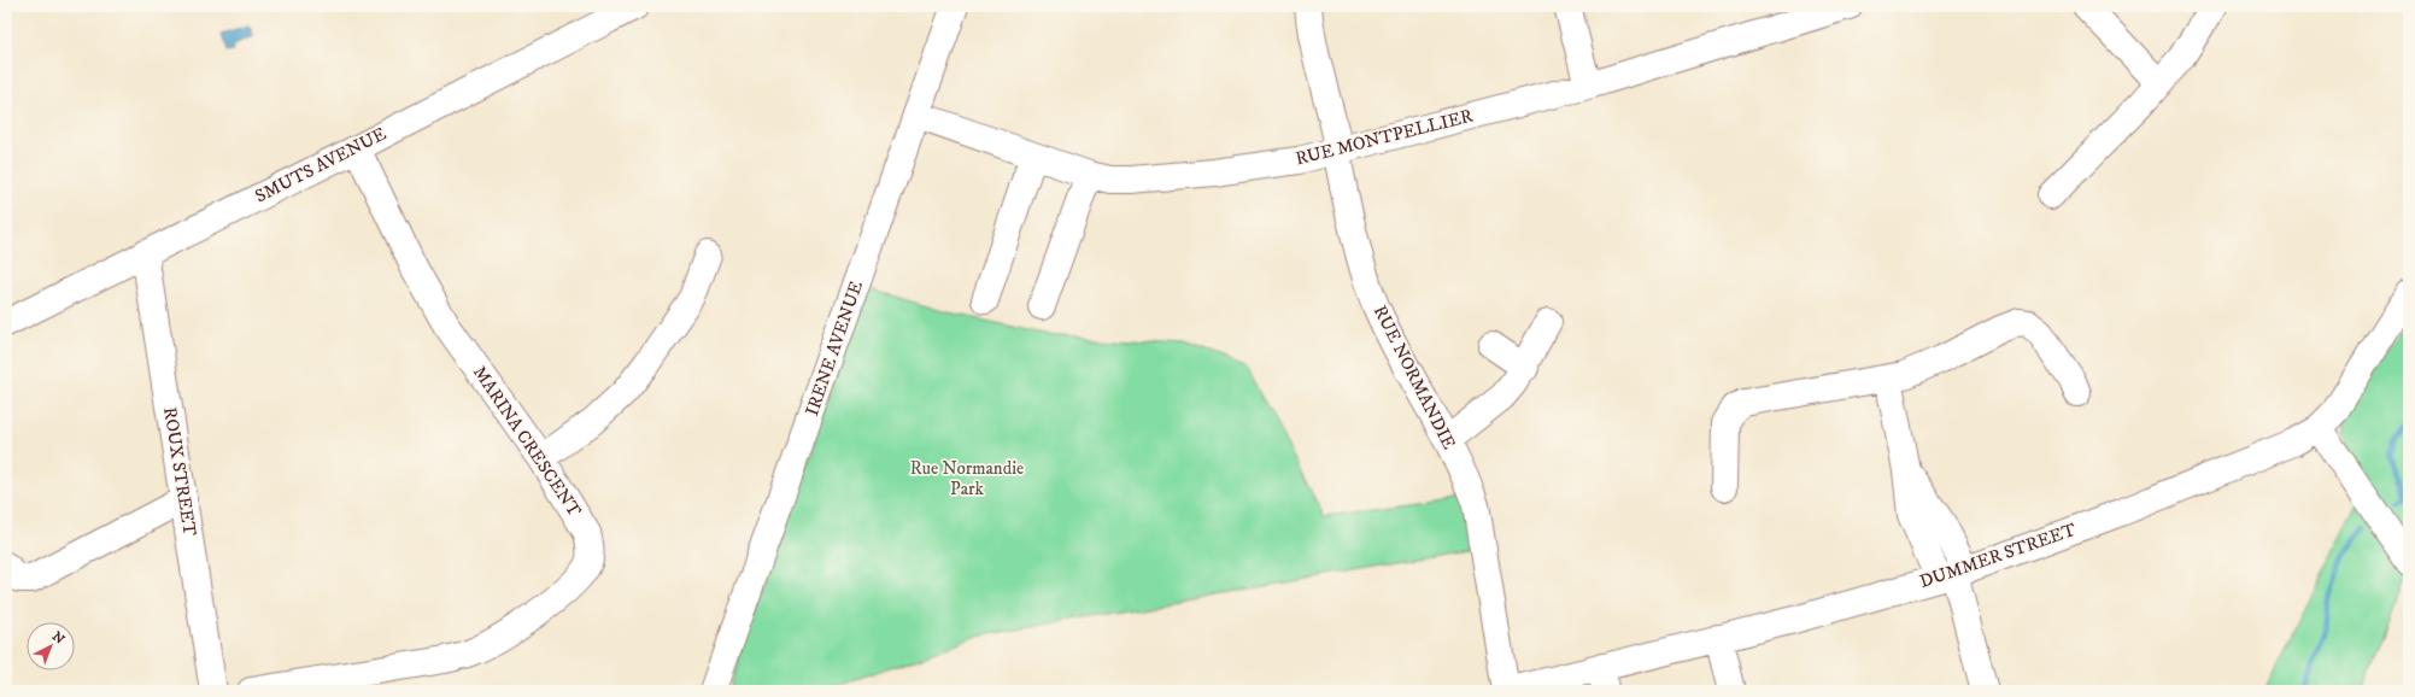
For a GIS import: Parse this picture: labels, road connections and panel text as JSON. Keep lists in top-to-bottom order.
{
  "streets": {
    "street": [
      "RUE MONTPELLIER",
      "SMUTS AVENUE",
      "IRENE AVENUE",
      "RUE NORMANDIE",
      "MARINA CRESCENT",
      "ROUX STREET",
      "DUMMER STREET"
    ]
  },
  "crossings": [
    ["RUE MONTPELLIER", "IRENE AVENUE"],
    ["RUE MONTPELLIER", "RUE NORMANDIE"],
    ["SMUTS AVENUE", "MARINA CRESCENT"],
    ["SMUTS AVENUE", "ROUX STREET"],
    ["RUE NORMANDIE", "DUMMER STREET"]
  ],
  "parks": ["Rue Normandie Park"],
  "north": "top right"
}
